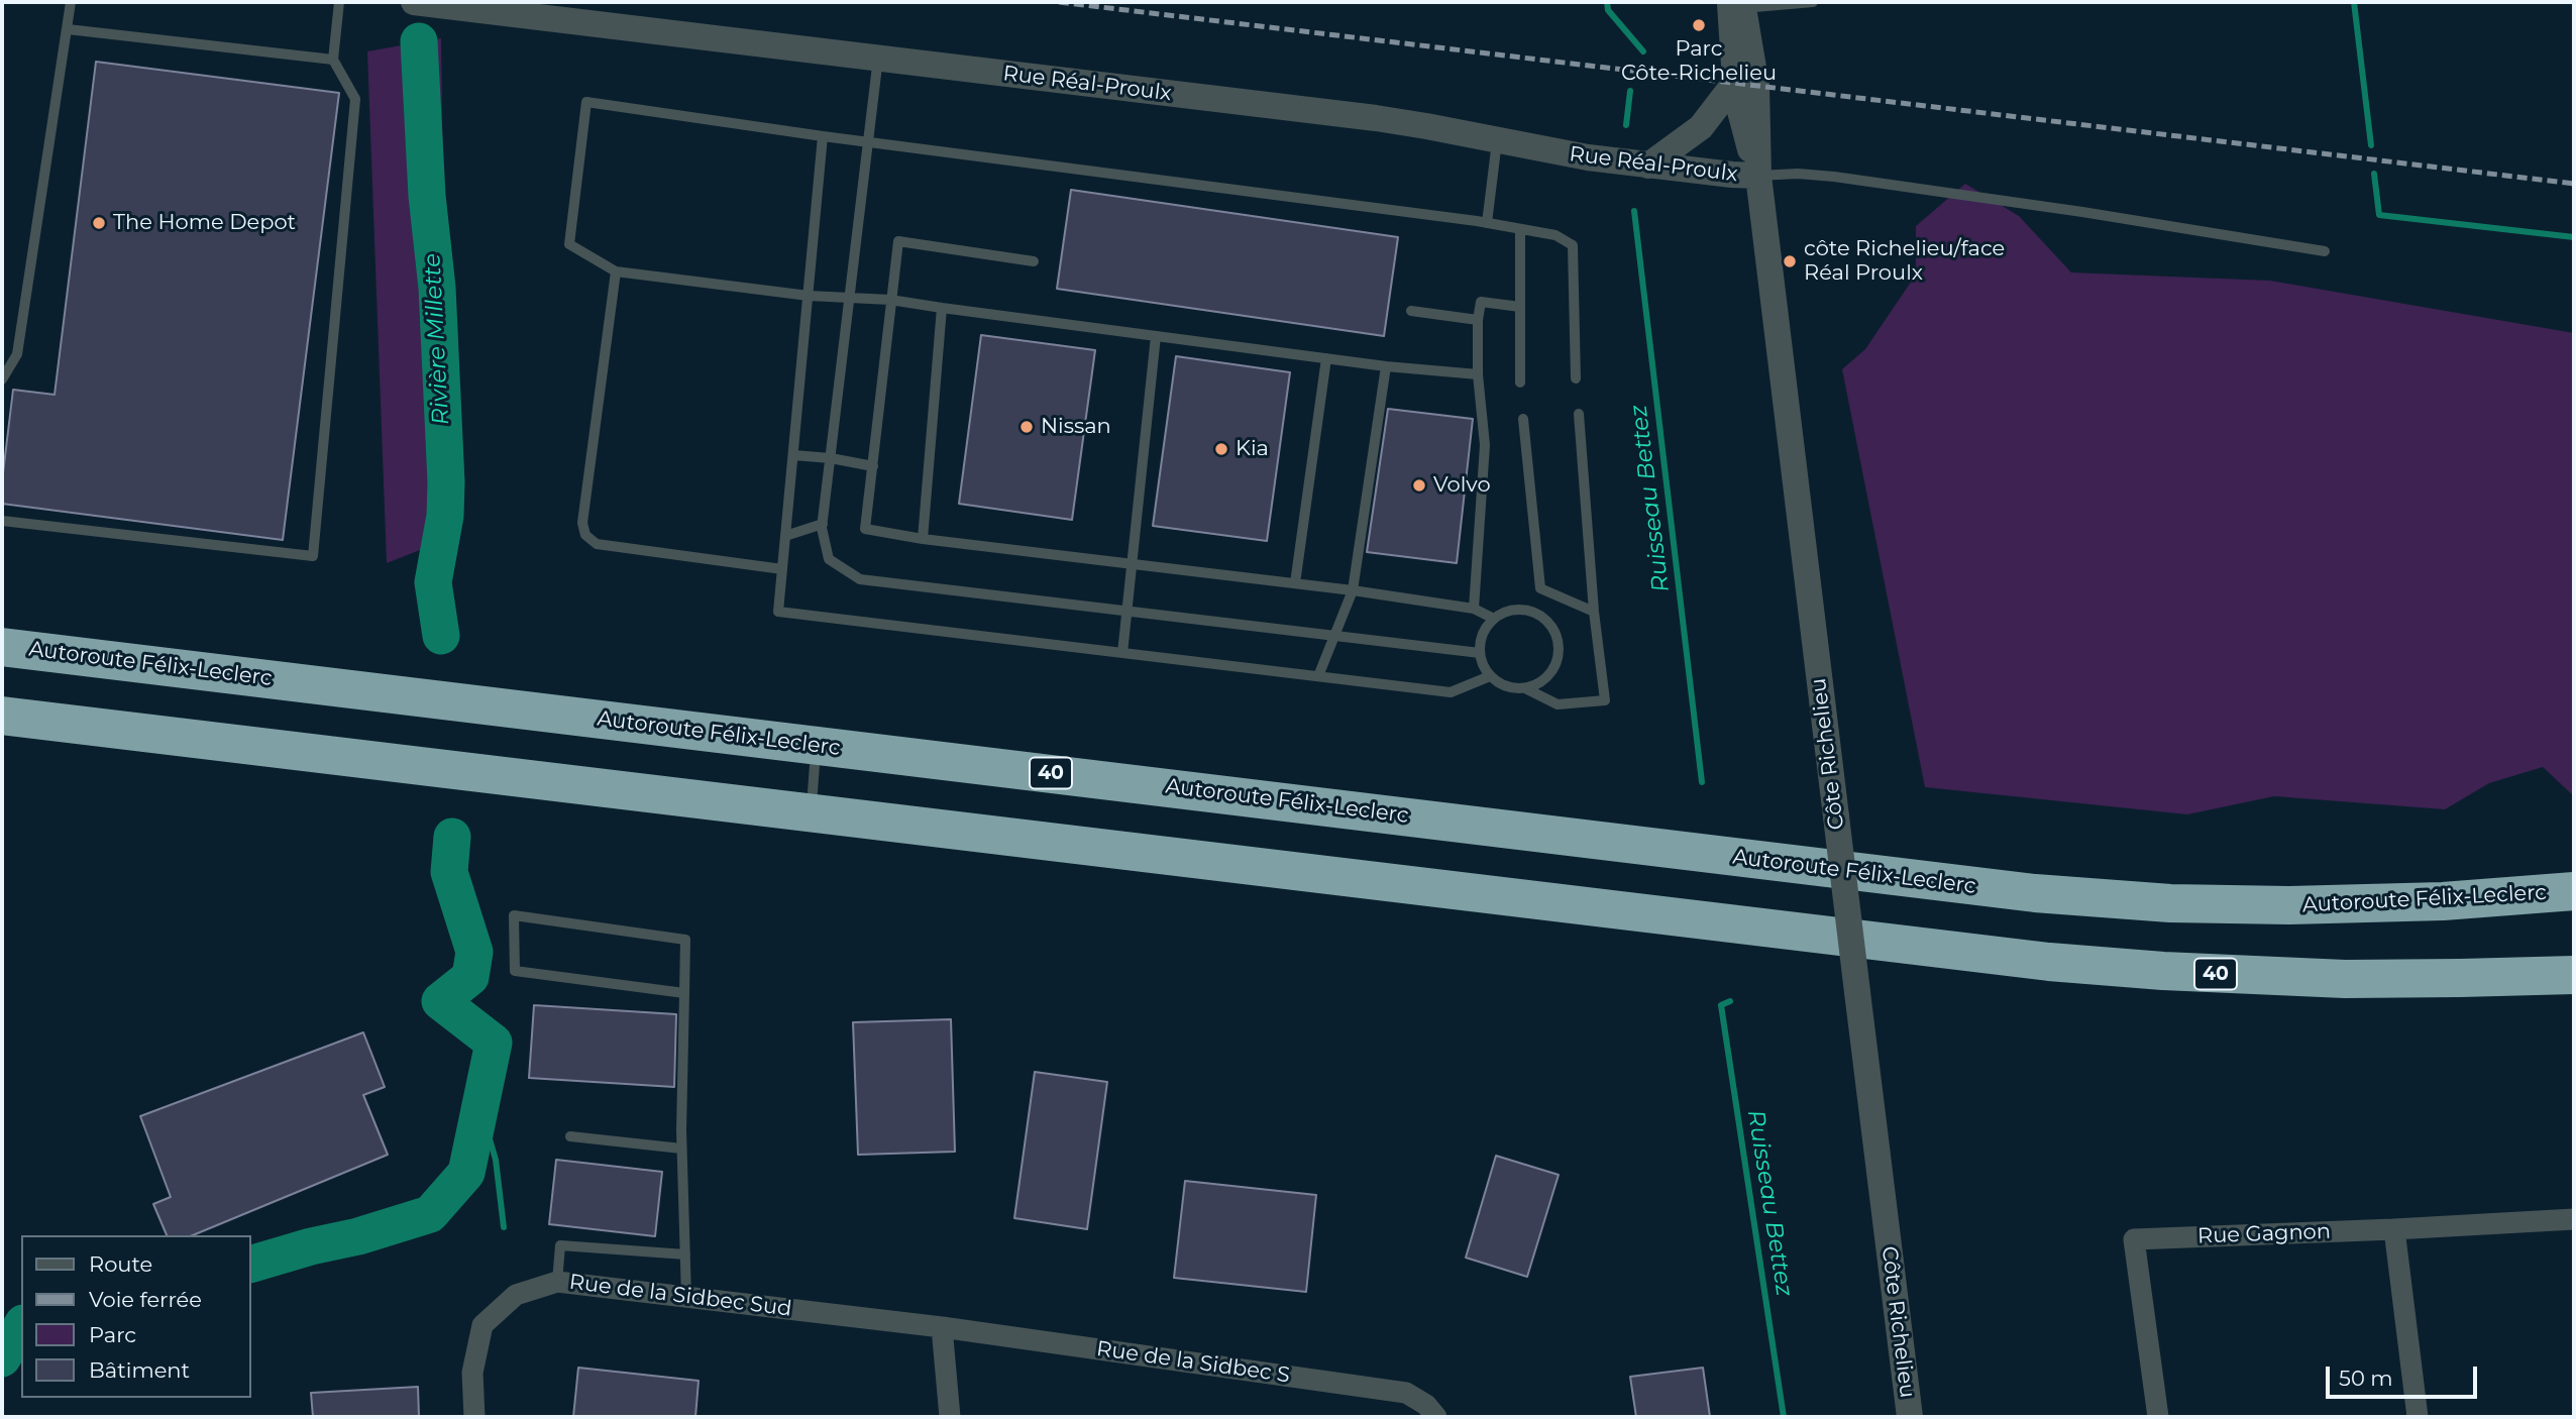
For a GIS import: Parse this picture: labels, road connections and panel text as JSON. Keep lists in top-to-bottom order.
{
  "streets": {
    "highway": ["Autoroute Félix-Leclerc", "40"],
    "street": [
      "Rue Réal-Proulx",
      "Côte Richelieu",
      "Rue Gagnon",
      "Rue de la Sidbec Sud",
      "Rue de la Sidbec S"
    ]
  },
  "crossings": [
    ["Rue Réal-Proulx", "Côte Richelieu"],
    ["Rue de la Sidbec Sud", "Rue de la Sidbec S"]
  ],
  "water": ["Rivière Millette", "Ruisseau Bettez"],
  "places": [
    "Parc Côte-Richelieu",
    "The Home Depot",
    "côte Richelieu/face Réal Proulx",
    "Nissan",
    "Kia",
    "Volvo"
  ],
  "legend": [
    "Route",
    "Voie ferrée",
    "Parc",
    "Bâtiment"
  ],
  "scale_bar": "50 m"
}
